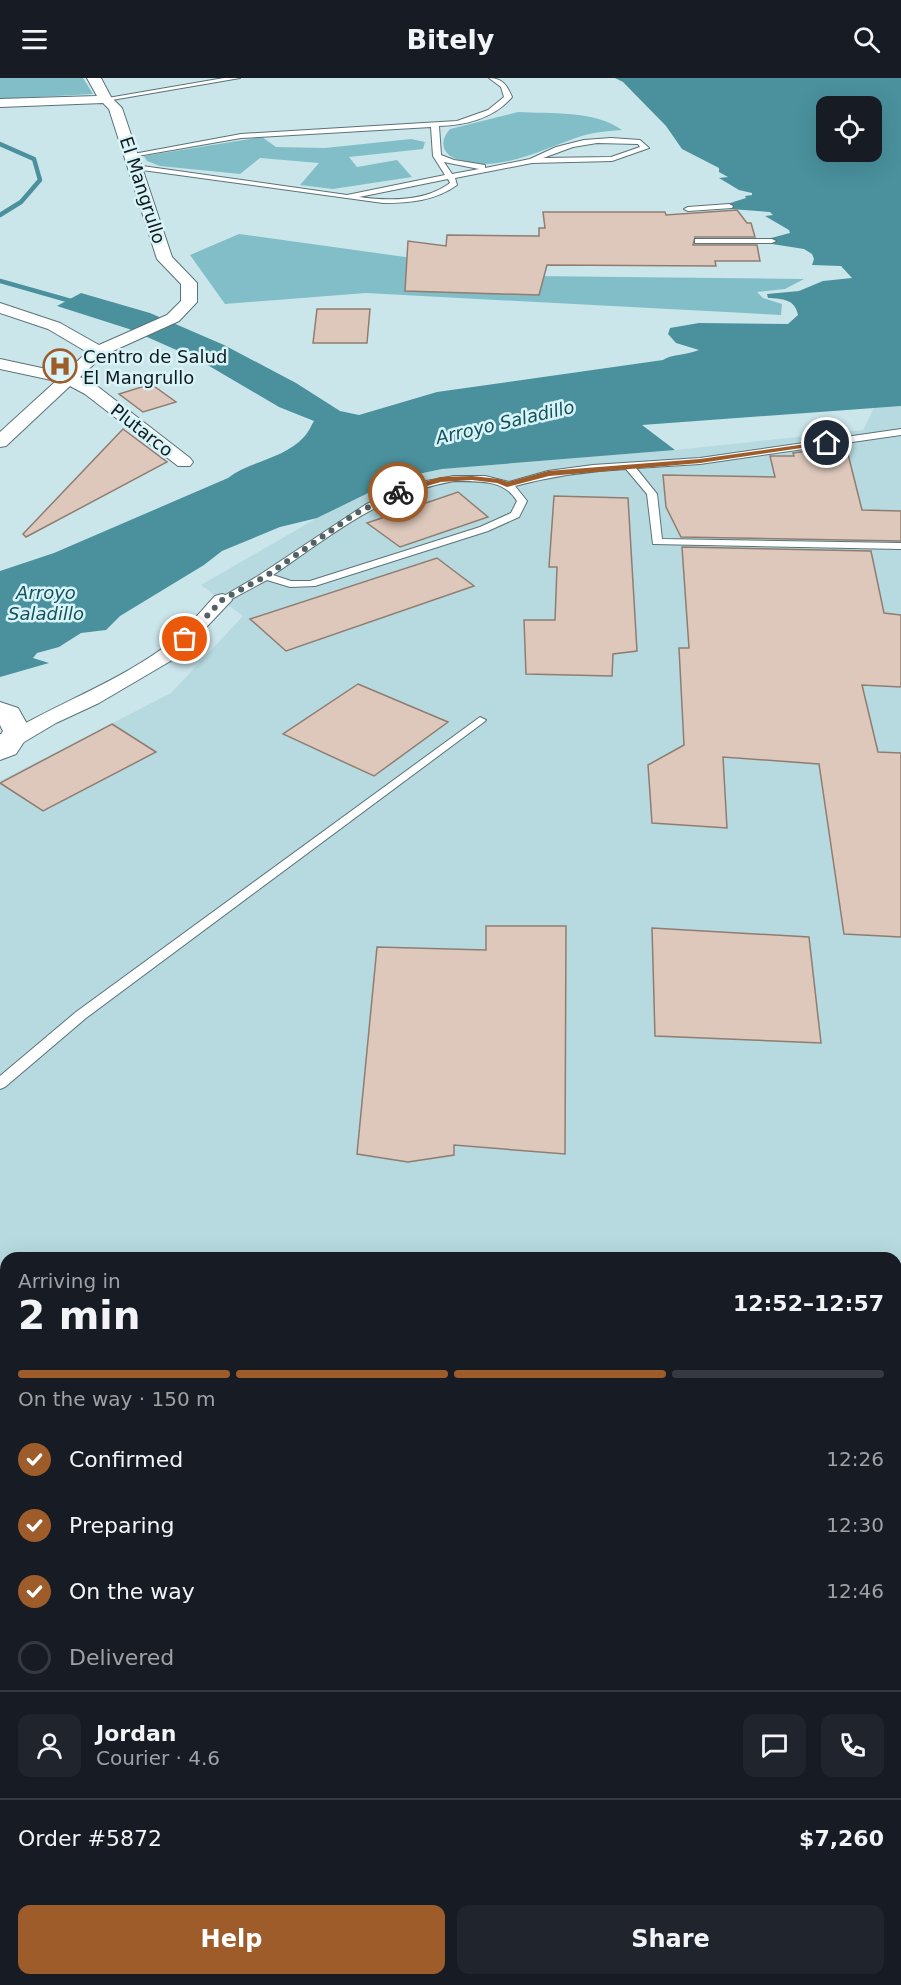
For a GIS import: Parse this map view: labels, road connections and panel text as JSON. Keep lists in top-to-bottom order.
{
  "streets": {
    "street": ["El Mangrullo", "Plutarco"]
  },
  "water": ["Arroyo Saladillo"],
  "places": {
    "hospital": ["Centro de Salud El Mangrullo"]
  },
  "page": {
    "header": "Bitely",
    "heading": ["2 min", "Arriving in", "12:52–12:57"],
    "panel": [
      "Jordan",
      "Courier · 4.6",
      "Order #5872",
      "$7,260"
    ],
    "bar": "On the way · 150 m",
    "list": [
      ["Confirmed", "12:26"],
      ["Preparing", "12:30"],
      ["On the way", "12:46"],
      "Delivered"
    ],
    "buttons": ["Help", "Share"]
  }
}
